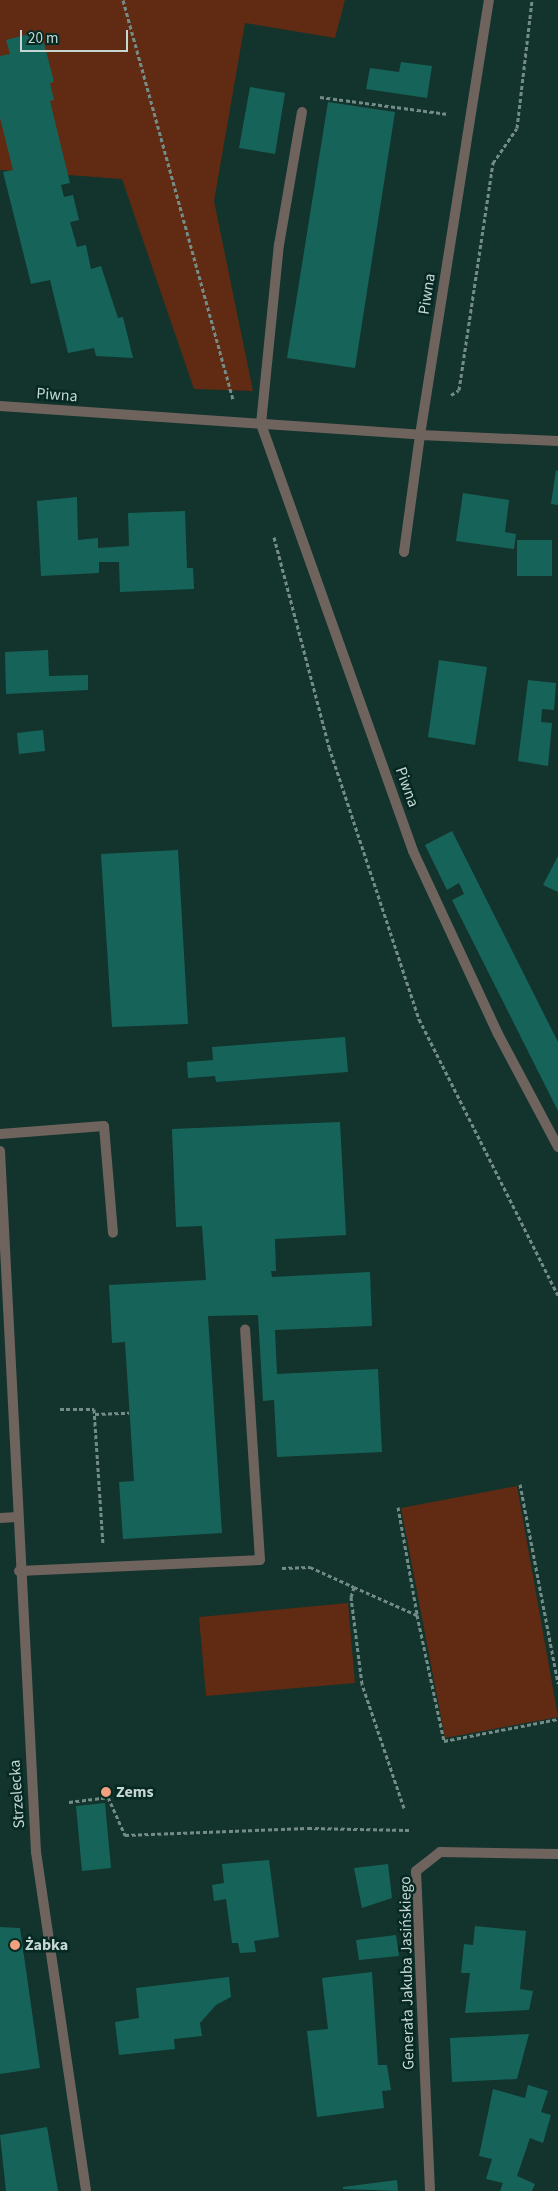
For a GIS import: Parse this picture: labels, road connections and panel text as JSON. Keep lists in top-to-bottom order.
{
  "streets": {
    "street": ["Piwna", "Strzelecka", "Generała Jakuba Jasińskiego"]
  },
  "places": ["Zems", "Żabka"],
  "scale_bar": "20 m"
}
